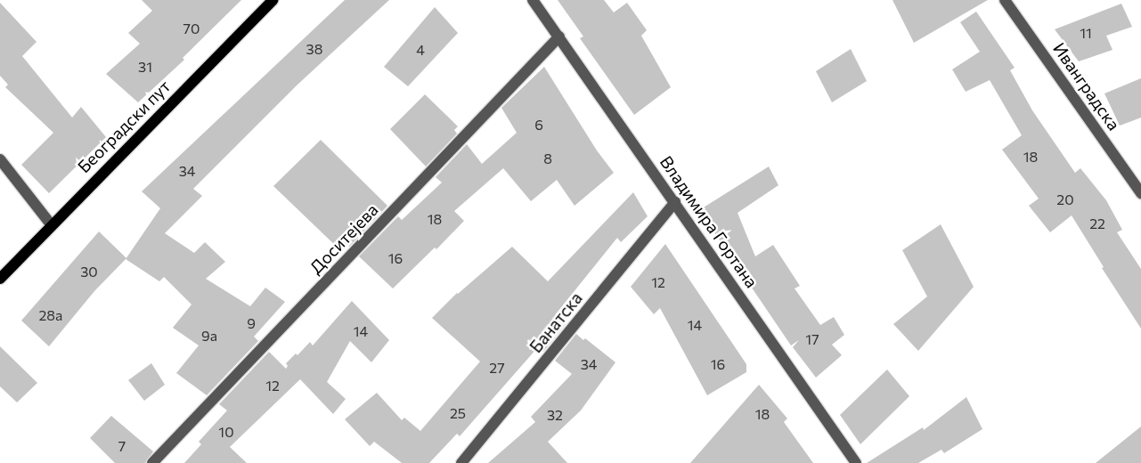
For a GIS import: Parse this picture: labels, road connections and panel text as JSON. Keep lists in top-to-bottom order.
{
  "streets": {
    "main road": ["Београдски пут"],
    "street": [
      "Иванградска",
      "Владимира Гортана",
      "Доситејева",
      "Банатска"
    ]
  },
  "crossings": [
    ["Владимира Гортана", "Доситејева"],
    ["Владимира Гортана", "Банатска"]
  ],
  "house_numbers": [
    "70",
    "11",
    "38",
    "4",
    "31",
    "6",
    "18",
    "8",
    "34",
    "20",
    "18",
    "22",
    "16",
    "30",
    "12",
    "28a",
    "9",
    "14",
    "14",
    "9a",
    "17",
    "34",
    "16",
    "27",
    "12",
    "25",
    "18",
    "32",
    "10",
    "7"
  ]
}
